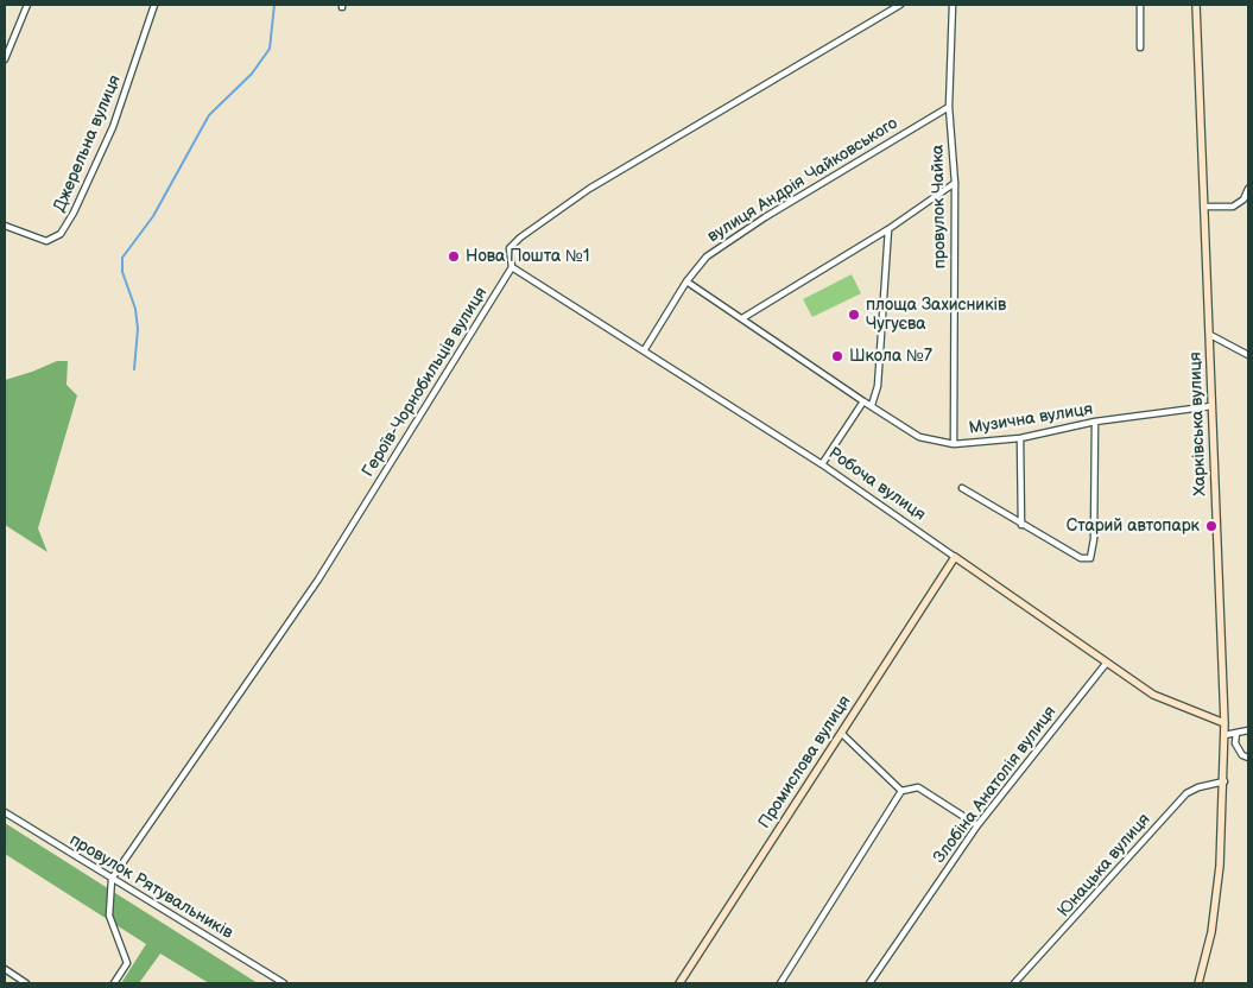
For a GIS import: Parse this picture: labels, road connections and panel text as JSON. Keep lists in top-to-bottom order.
{
  "streets": {
    "street": [
      "Джерельна вулиця",
      "вулиця Андрія Чайковського",
      "провулок Чайка",
      "Героїв-Чорнобильців вулиця",
      "Музична вулиця",
      "Харківська вулиця",
      "Робоча вулиця",
      "Промислова вулиця",
      "Злобіна Анатолія вулиця",
      "Юнацька вулиця",
      "провулок Рятувальників"
    ]
  },
  "crossings": [
    ["вулиця Андрія Чайковського", "провулок Чайка"],
    ["вулиця Андрія Чайковського", "Музична вулиця"],
    ["вулиця Андрія Чайковського", "Робоча вулиця"],
    ["провулок Чайка", "Музична вулиця"],
    ["Героїв-Чорнобильців вулиця", "Робоча вулиця"],
    ["Героїв-Чорнобильців вулиця", "провулок Рятувальників"],
    ["Музична вулиця", "Харківська вулиця"],
    ["Харківська вулиця", "Робоча вулиця"],
    ["Харківська вулиця", "Юнацька вулиця"],
    ["Робоча вулиця", "Промислова вулиця"],
    ["Робоча вулиця", "Злобіна Анатолія вулиця"]
  ],
  "places": [
    "Нова Пошта №1",
    "площа Захисників Чугуєва",
    "Школа №7",
    "Старий автопарк"
  ]
}
